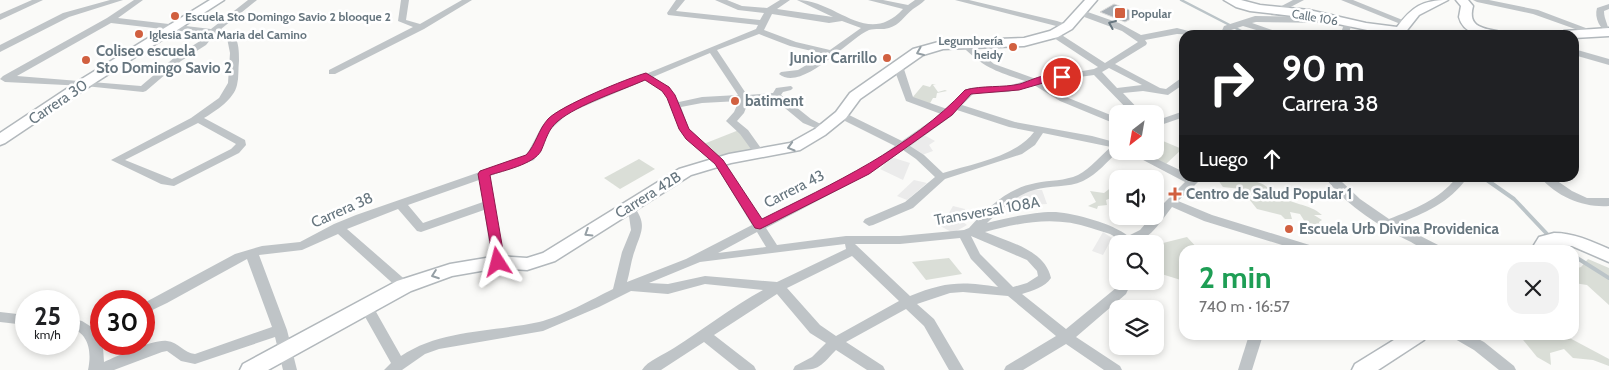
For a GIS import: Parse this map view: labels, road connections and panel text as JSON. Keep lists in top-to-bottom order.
{
  "streets": {
    "street": [
      "Calle 106",
      "Carrera 30",
      "Carrera 43",
      "Carrera 42B",
      "Carrera 38",
      "Transversal 108A"
    ]
  },
  "crossings": [
    ["Carrera 43", "Transversal 108A"]
  ],
  "places": {
    "transit": ["Popular"],
    "other": [
      "Escuela Sto Domingo Savio 2 blooque 2",
      "Iglesia Santa Maria del Camino",
      "Legumbrería heidy",
      "Junior Carrillo",
      "Coliseo escuela Sto Domingo Savio 2",
      "batiment",
      "Escuela Urb Divina Providenica"
    ],
    "health": ["Centro de Salud Popular 1"]
  },
  "north": "bottom left",
  "page": {
    "turn": ["90 m", "Carrera 38"],
    "then": "Luego",
    "heading": ["2 min", "740 m · 16:57"],
    "speed": "25 km/h",
    "limit": "30"
  }
}
